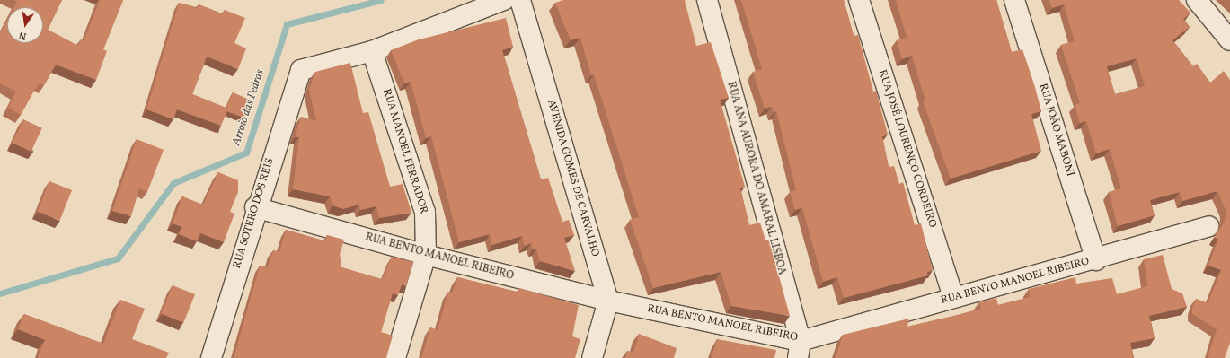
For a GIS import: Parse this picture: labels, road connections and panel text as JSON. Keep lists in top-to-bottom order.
{
  "streets": {
    "street": [
      "RUA JOÃO MABONI",
      "RUA JOSÉ LOURENÇO CORDEIRO",
      "RUA MANOEL FERRADOR",
      "AVENIDA GOMES DE CARVALHO",
      "RUA ANA AURORA DO AMARAL LISBOA",
      "RUA SOTERO DOS REIS",
      "RUA BENTO MANOEL RIBEIRO"
    ]
  },
  "crossings": [
    ["RUA JOÃO MABONI", "RUA BENTO MANOEL RIBEIRO"],
    ["RUA JOSÉ LOURENÇO CORDEIRO", "RUA BENTO MANOEL RIBEIRO"],
    ["RUA MANOEL FERRADOR", "RUA SOTERO DOS REIS"],
    ["RUA MANOEL FERRADOR", "RUA BENTO MANOEL RIBEIRO"],
    ["AVENIDA GOMES DE CARVALHO", "RUA BENTO MANOEL RIBEIRO"],
    ["RUA ANA AURORA DO AMARAL LISBOA", "RUA BENTO MANOEL RIBEIRO"],
    ["RUA SOTERO DOS REIS", "RUA BENTO MANOEL RIBEIRO"]
  ],
  "water": ["Arroio das Pedras"],
  "north": "bottom"
}
